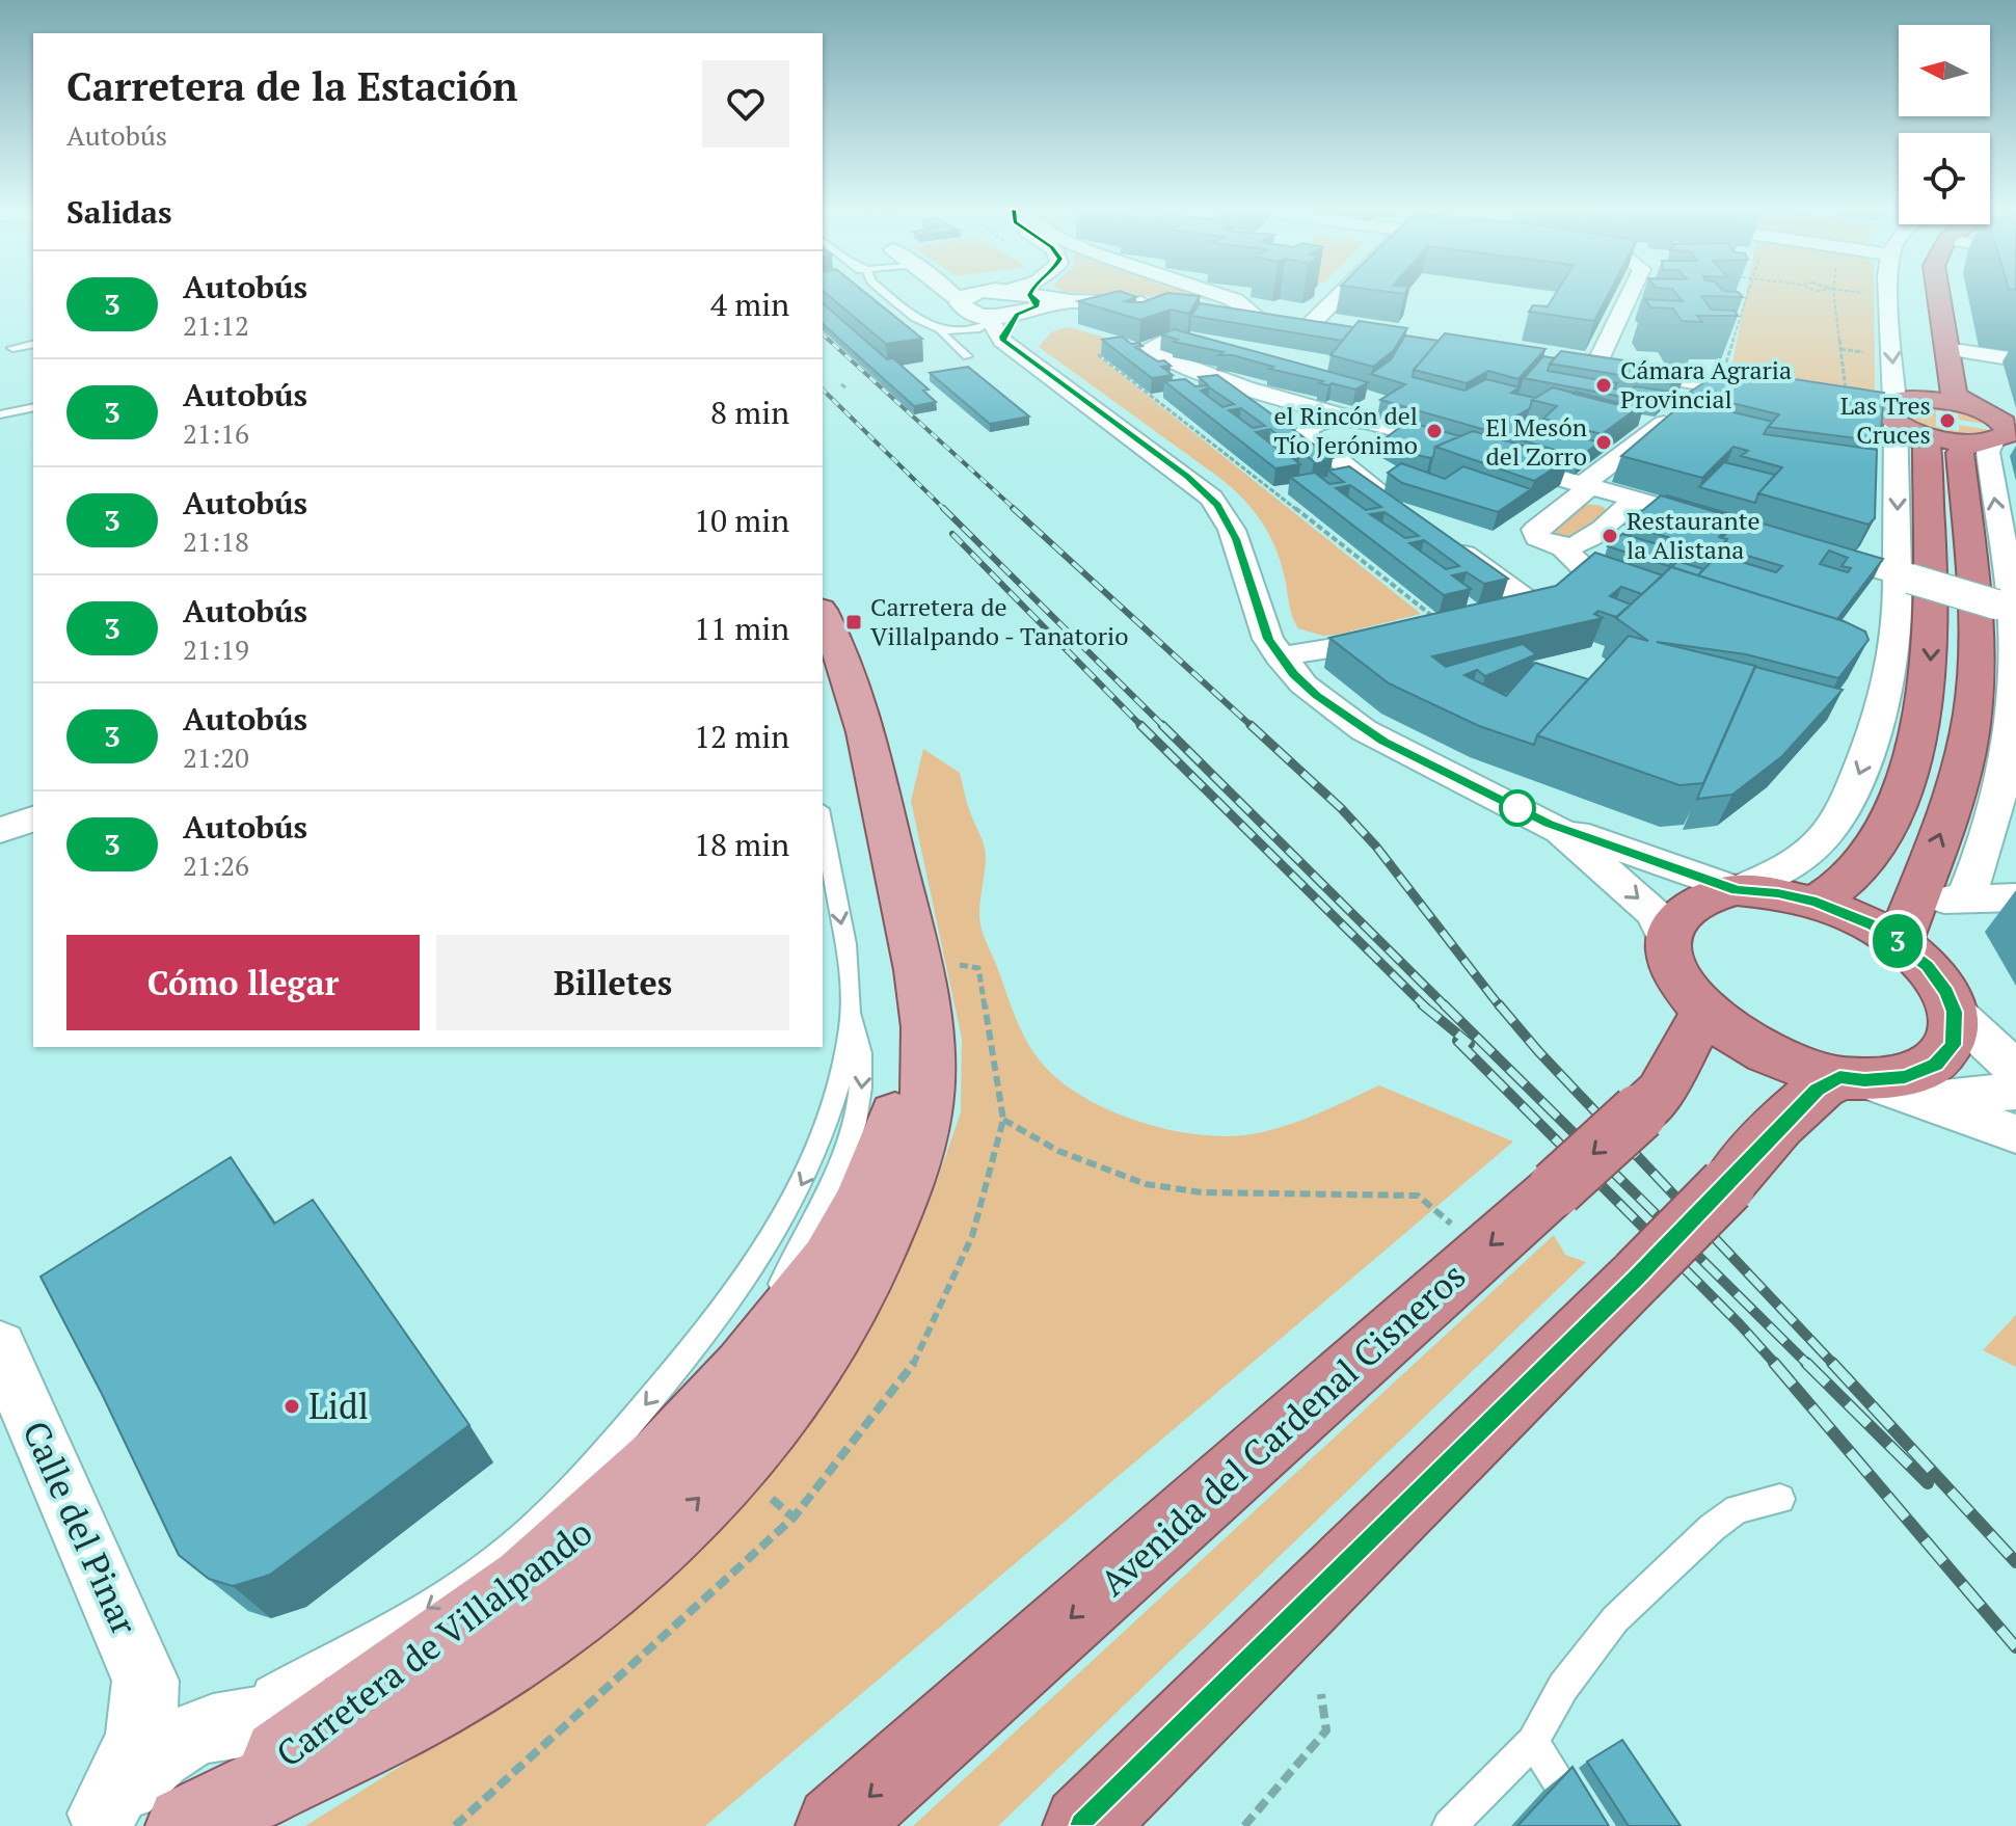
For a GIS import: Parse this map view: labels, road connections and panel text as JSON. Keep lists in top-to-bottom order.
{
  "streets": {
    "highway": ["Avenida del Cardenal Cisneros"],
    "main road": ["Carretera de Villalpando"],
    "street": ["Calle del Pinar"]
  },
  "crossings": [
    ["Calle del Pinar", "Carretera de Villalpando"]
  ],
  "places": {
    "other": [
      "Cámara Agraria Provincial",
      "Las Tres Cruces",
      "el Rincón del Tío Jerónimo",
      "El Mesón del Zorro",
      "Restaurante la Alistana",
      "Lidl"
    ],
    "transit": ["Carretera de Villalpando - Tanatorio"]
  },
  "lines": ["bus line 3"],
  "north": "left",
  "page": {
    "on_map": "3",
    "heading": [
      ["Carretera de la Estación", "Autobús"],
      "Salidas"
    ],
    "list": [
      {
        "mark": "3",
        "name": "Autobús",
        "note": "21:12",
        "value": "4 min"
      },
      {
        "mark": "3",
        "name": "Autobús",
        "note": "21:16",
        "value": "8 min"
      },
      {
        "mark": "3",
        "name": "Autobús",
        "note": "21:18",
        "value": "10 min"
      },
      {
        "mark": "3",
        "name": "Autobús",
        "note": "21:19",
        "value": "11 min"
      },
      {
        "mark": "3",
        "name": "Autobús",
        "note": "21:20",
        "value": "12 min"
      },
      {
        "mark": "3",
        "name": "Autobús",
        "note": "21:26",
        "value": "18 min"
      }
    ],
    "buttons": ["Cómo llegar", "Billetes"]
  }
}
